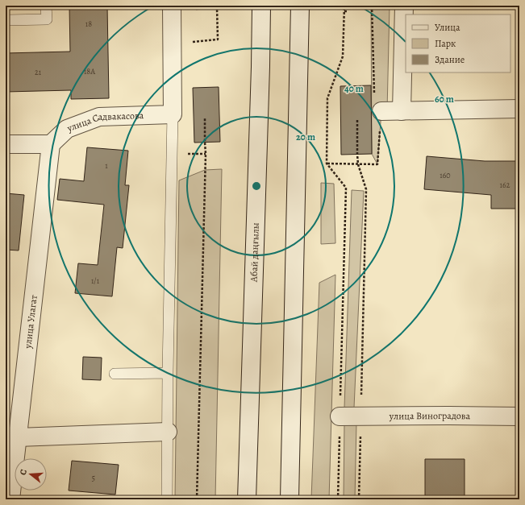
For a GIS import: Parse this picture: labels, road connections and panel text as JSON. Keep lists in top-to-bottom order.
{
  "streets": {
    "street": [
      "улица Садвакасова",
      "Абай даңғылы",
      "улица Улагат",
      "улица Виноградова"
    ]
  },
  "crossings": [
    ["улица Садвакасова", "улица Улагат"]
  ],
  "house_numbers": [
    "18",
    "18А",
    "21",
    "1",
    "160",
    "162",
    "1/1",
    "5"
  ],
  "legend": ["Улица", "Парк", "Здание"],
  "north": "left",
  "rings": ["40 m", "60 m", "20 m"]
}
